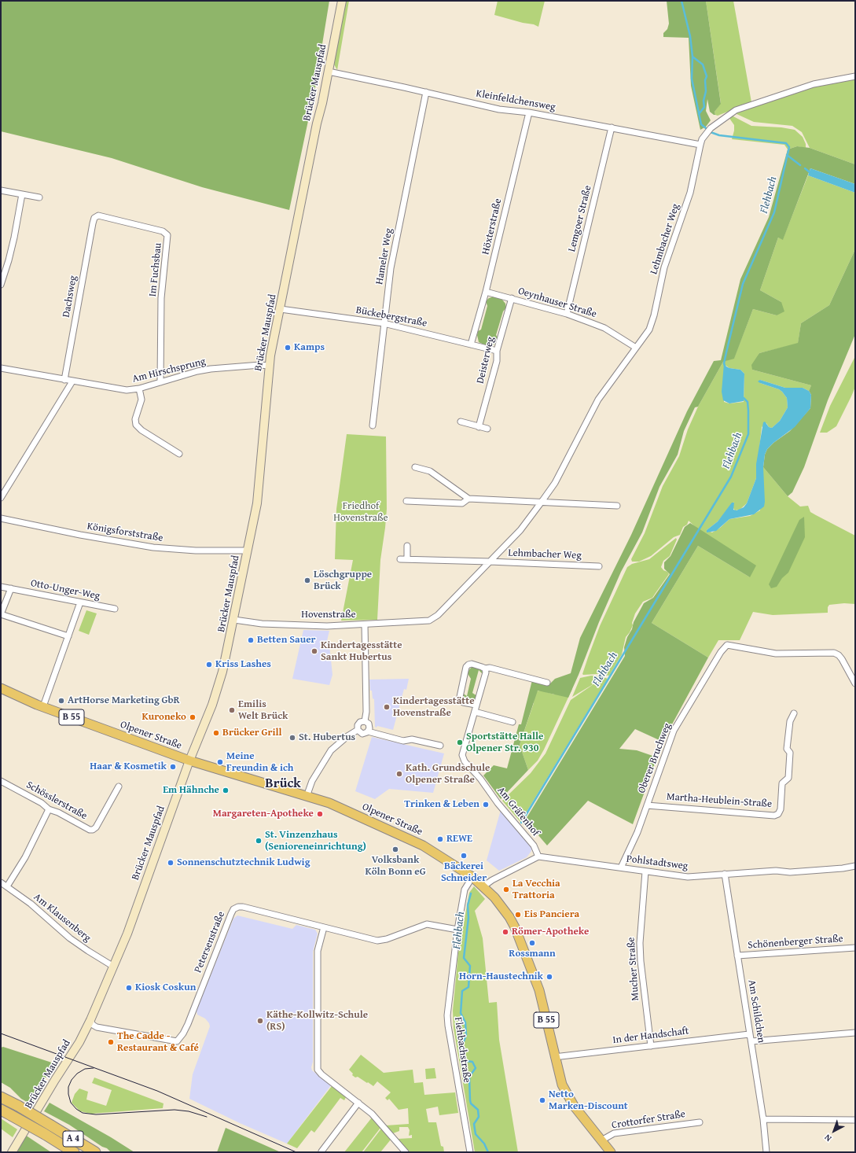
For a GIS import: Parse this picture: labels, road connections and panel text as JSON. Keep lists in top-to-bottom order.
{
  "streets": {
    "highway": ["A 4"],
    "main road": ["Brücker Mauspfad", "B 55", "Olpener Straße"],
    "street": [
      "Kleinfeldchensweg",
      "Lemgoer Straße",
      "Höxterstraße",
      "Lehmbacher Weg",
      "Hameler Weg",
      "Im Fuchsbau",
      "Dachsweg",
      "Oeynhauser Straße",
      "Bückebergstraße",
      "Deisterweg",
      "Am Hirschsprung",
      "Königsforststraße",
      "Otto-Unger-Weg",
      "Hovenstraße",
      "Oberer Bruchweg",
      "Schösslerstraße",
      "Martha-Heublein-Straße",
      "Am Gräfenhof",
      "Pohlstadtsweg",
      "Am Klausenberg",
      "Petersenstraße",
      "Schönenberger Straße",
      "Mucher Straße",
      "Am Schildchen",
      "In der Handschaft",
      "Flehbachstraße",
      "Crottorfer Straße"
    ]
  },
  "crossings": [
    ["Brücker Mauspfad", "Kleinfeldchensweg"],
    ["Brücker Mauspfad", "Bückebergstraße"],
    ["Brücker Mauspfad", "Am Hirschsprung"],
    ["Brücker Mauspfad", "Königsforststraße"],
    ["Brücker Mauspfad", "Hovenstraße"],
    ["Brücker Mauspfad", "Olpener Straße"],
    ["Brücker Mauspfad", "Am Klausenberg"],
    ["Brücker Mauspfad", "Petersenstraße"],
    ["Kleinfeldchensweg", "Lemgoer Straße"],
    ["Kleinfeldchensweg", "Höxterstraße"],
    ["Kleinfeldchensweg", "Lehmbacher Weg"],
    ["Kleinfeldchensweg", "Hameler Weg"],
    ["Lemgoer Straße", "Oeynhauser Straße"],
    ["Höxterstraße", "Oeynhauser Straße"],
    ["Höxterstraße", "Bückebergstraße"],
    ["Lehmbacher Weg", "Oeynhauser Straße"],
    ["Lehmbacher Weg", "Hovenstraße"],
    ["Hameler Weg", "Bückebergstraße"],
    ["Im Fuchsbau", "Dachsweg"],
    ["Im Fuchsbau", "Am Hirschsprung"],
    ["Dachsweg", "Am Hirschsprung"],
    ["Oeynhauser Straße", "Deisterweg"],
    ["Bückebergstraße", "Deisterweg"],
    ["Olpener Straße", "In der Handschaft"],
    ["Olpener Straße", "Flehbachstraße"],
    ["Olpener Straße", "Crottorfer Straße"],
    ["Oberer Bruchweg", "Martha-Heublein-Straße"],
    ["Oberer Bruchweg", "Pohlstadtsweg"],
    ["Am Gräfenhof", "Pohlstadtsweg"],
    ["Pohlstadtsweg", "Mucher Straße"],
    ["Pohlstadtsweg", "Am Schildchen"],
    ["Petersenstraße", "Flehbachstraße"],
    ["Schönenberger Straße", "Am Schildchen"],
    ["Mucher Straße", "In der Handschaft"],
    ["Am Schildchen", "In der Handschaft"]
  ],
  "districts": ["Brück"],
  "water": ["Flehbach"],
  "parks": ["Friedhof Hovenstraße"],
  "places": [
    "Kamps",
    "Löschgruppe Brück",
    "Betten Sauer",
    "Kindertagesstätte Sankt Hubertus",
    "Kriss Lashes",
    "ArtHorse Marketing GbR",
    "Kindertagesstätte Hovenstraße",
    "Emilis Welt Brück",
    "Kuroneko",
    "Brücker Grill",
    "St. Hubertus",
    "Sportstätte Halle Olpener Str. 930",
    "Meine Freundin & ich",
    "Haar & Kosmetik",
    "Kath. Grundschule Olpener Straße",
    "Em Hähnche",
    "Trinken & Leben",
    "Margareten-Apotheke",
    "REWE",
    "St. Vinzenzhaus (Senioreneinrichtung)",
    "Volksbank Köln Bonn eG",
    "Bäckerei Schneider",
    "Sonnenschutztechnik Ludwig",
    "La Vecchia Trattoria",
    "Eis Panciera",
    "Römer-Apotheke",
    "Rossmann",
    "Horn-Haustechnik",
    "Kiosk Coskun",
    "Käthe-Kollwitz-Schule (RS)",
    "The Cadde - Restaurant & Café",
    "Netto Marken-Discount"
  ],
  "north": "bottom left"
}
